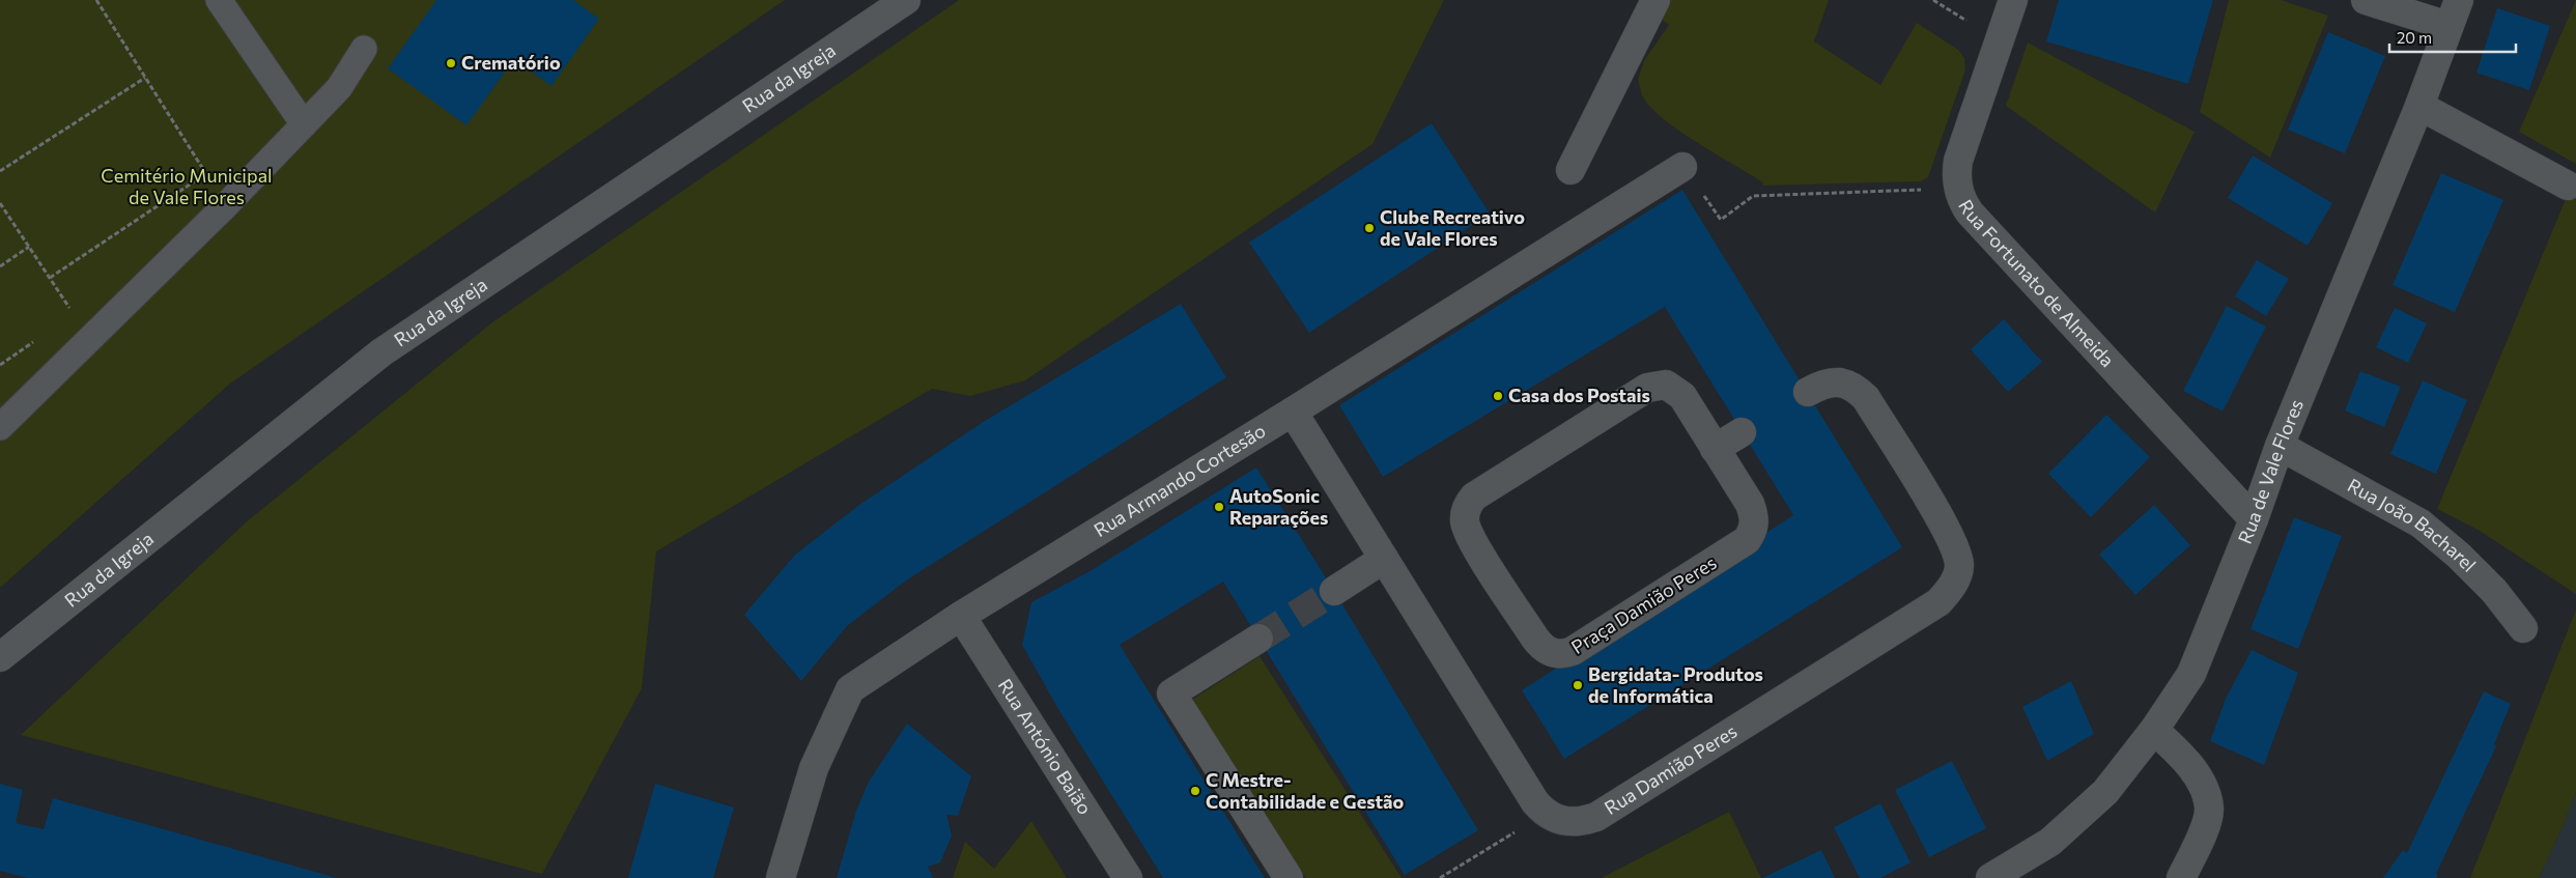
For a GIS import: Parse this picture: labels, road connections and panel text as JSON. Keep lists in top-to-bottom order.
{
  "streets": {
    "street": [
      "Rua da Igreja",
      "Rua Fortunato de Almeida",
      "Rua de Vale Flores",
      "Rua Armando Cortesão",
      "Rua João Bacharel",
      "Praça Damião Peres",
      "Rua António Baião",
      "Rua Damião Peres"
    ]
  },
  "crossings": [
    ["Rua Fortunato de Almeida", "Rua de Vale Flores"],
    ["Rua de Vale Flores", "Rua João Bacharel"],
    ["Rua Armando Cortesão", "Rua António Baião"]
  ],
  "parks": ["Cemitério Municipal de Vale Flores"],
  "places": [
    "Crematório",
    "Clube Recreativo de Vale Flores",
    "Casa dos Postais",
    "AutoSonic Reparações",
    "Bergidata- Produtos de Informática",
    "C Mestre- Contabilidade e Gestão"
  ],
  "scale_bar": "20 m"
}
